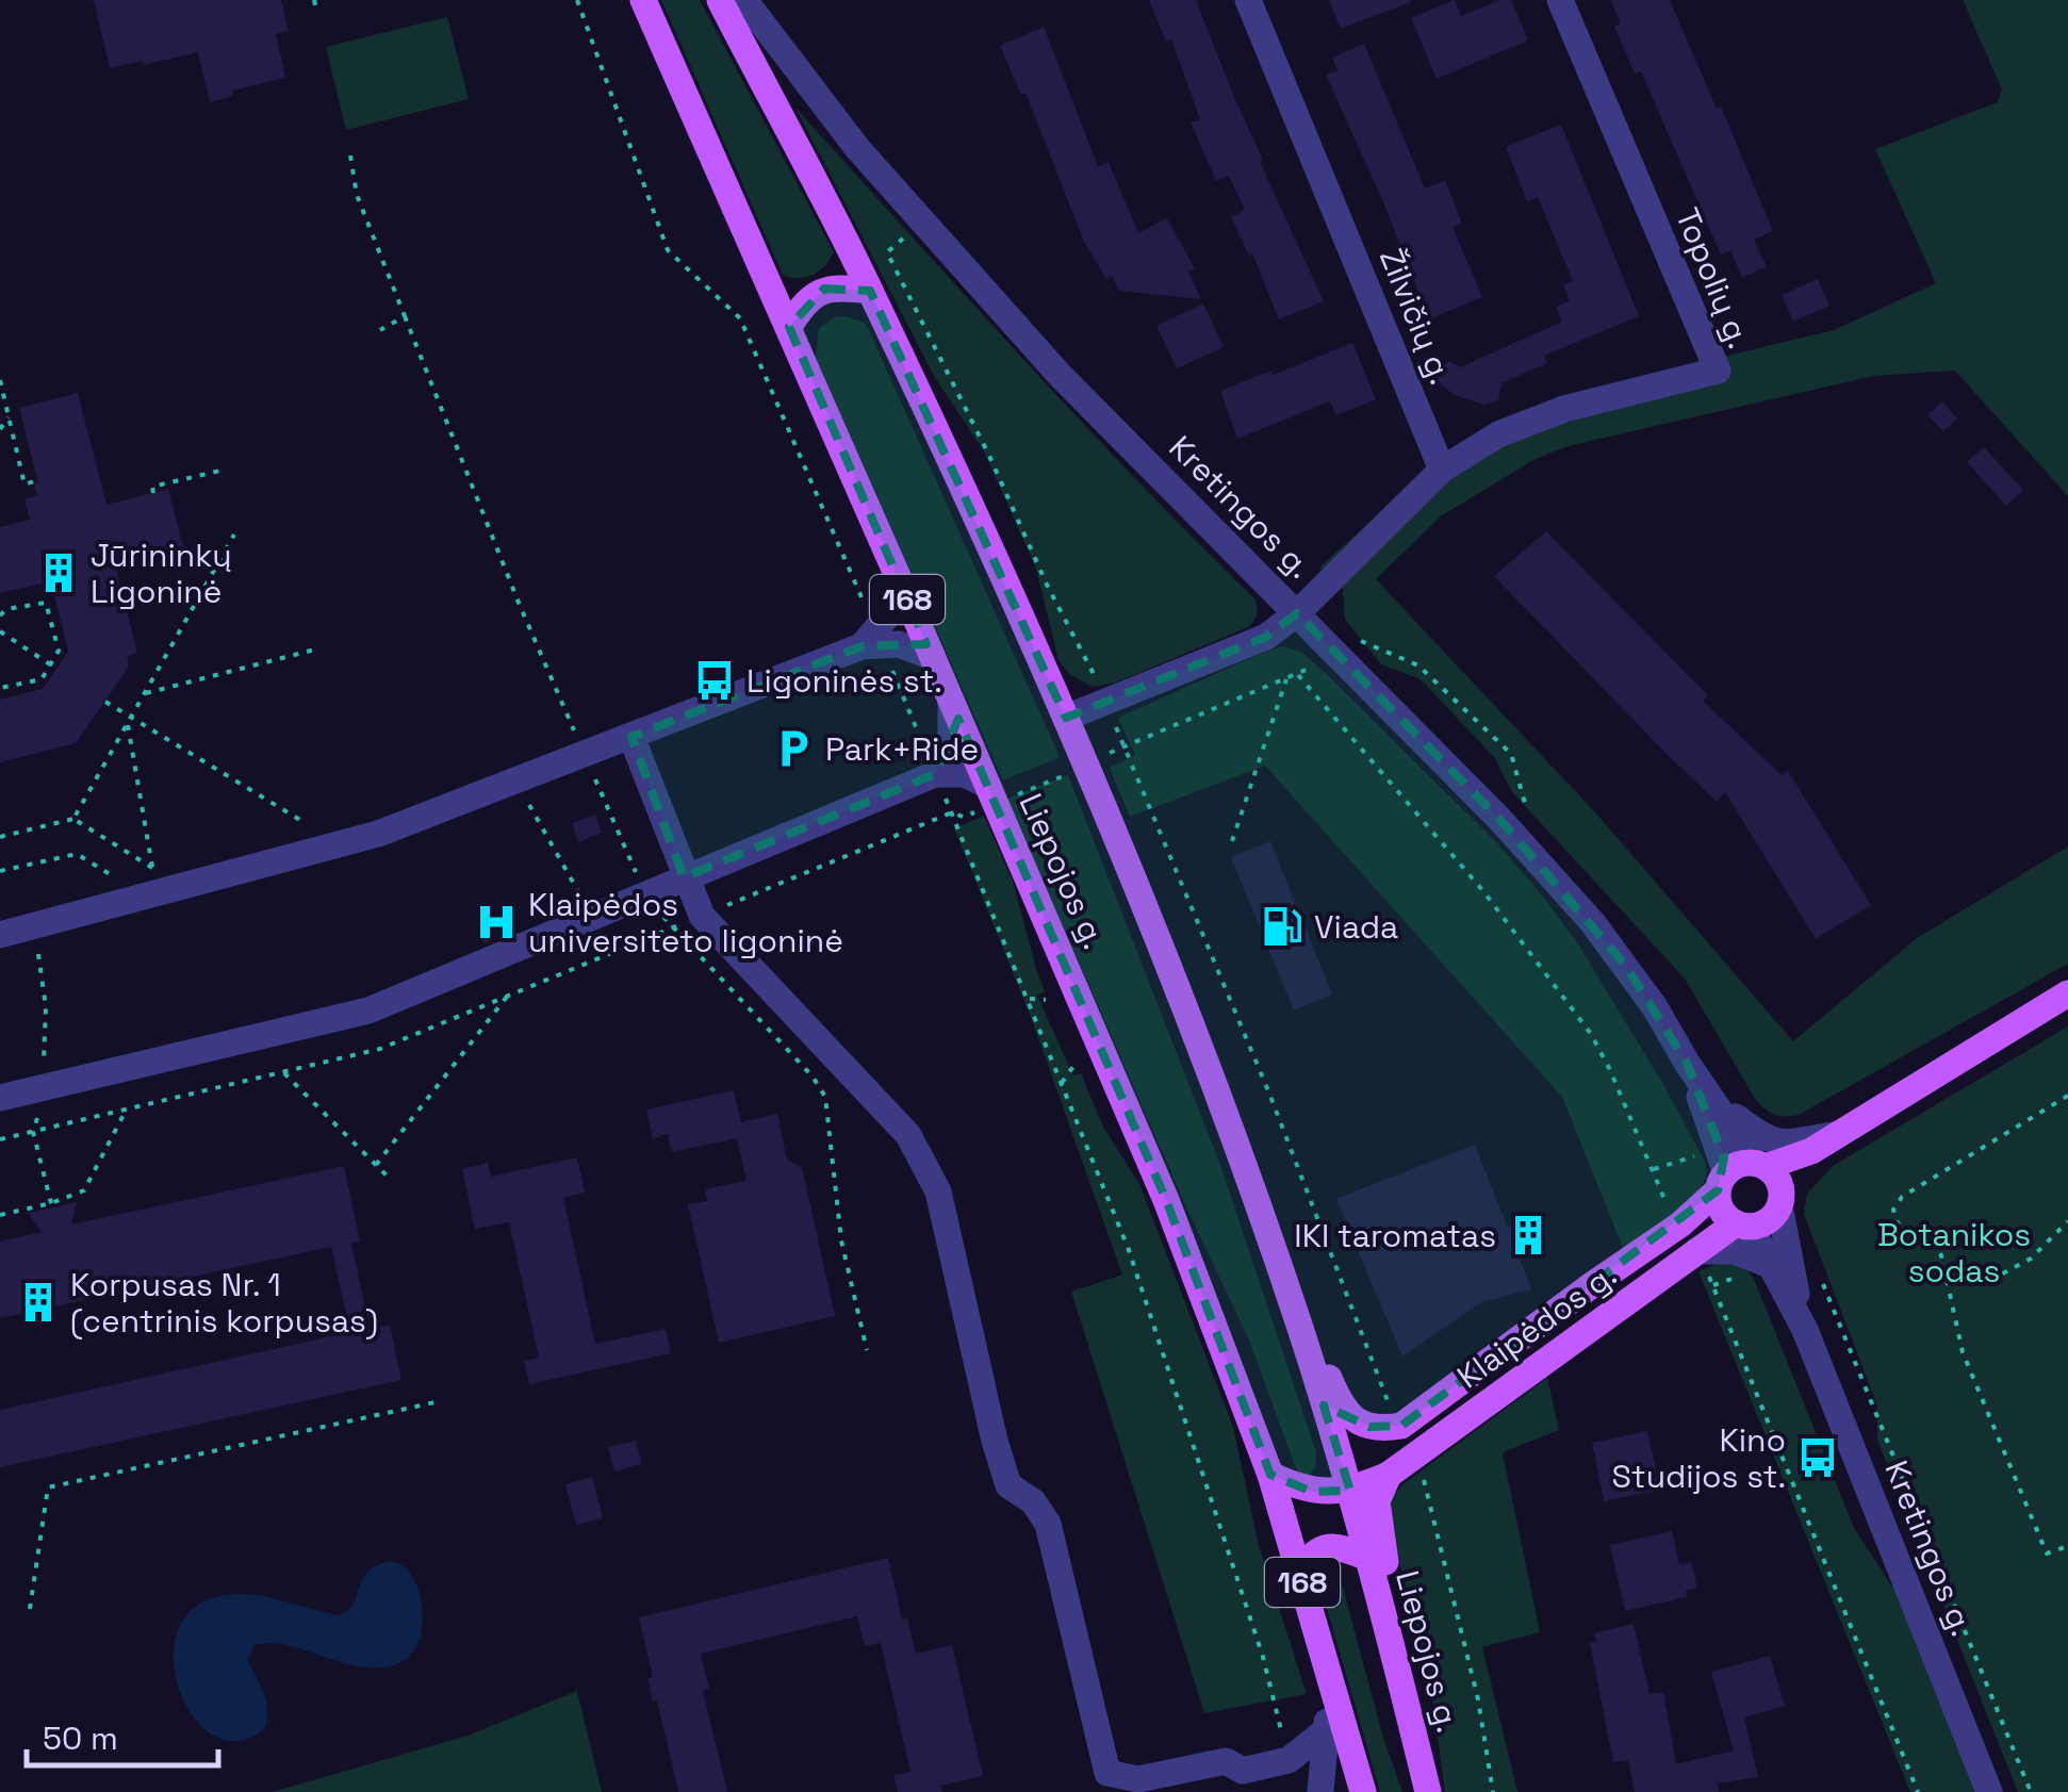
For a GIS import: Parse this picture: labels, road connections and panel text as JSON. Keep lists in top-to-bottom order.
{
  "streets": {
    "main road": ["168", "Liepojos g.", "Klaipėdos g."],
    "street": ["Topolių g.", "Žilvičių g.", "Kretingos g."]
  },
  "crossings": [
    ["Topolių g.", "Žilvičių g."],
    ["Kretingos g.", "Klaipėdos g."],
    ["Liepojos g.", "Klaipėdos g."]
  ],
  "parks": ["Botanikos sodas"],
  "places": {
    "building": ["Jūrininkų Ligoninė", "IKI taromatas", "Korpusas Nr. 1 (centrinis korpusas)"],
    "bus stop": ["Ligoninės st.", "Kino Studijos st."],
    "parking": ["Park+Ride"],
    "hospital": ["Klaipėdos universiteto ligoninė"],
    "fuel station": ["Viada"]
  },
  "scale_bar": "50 m"
}
